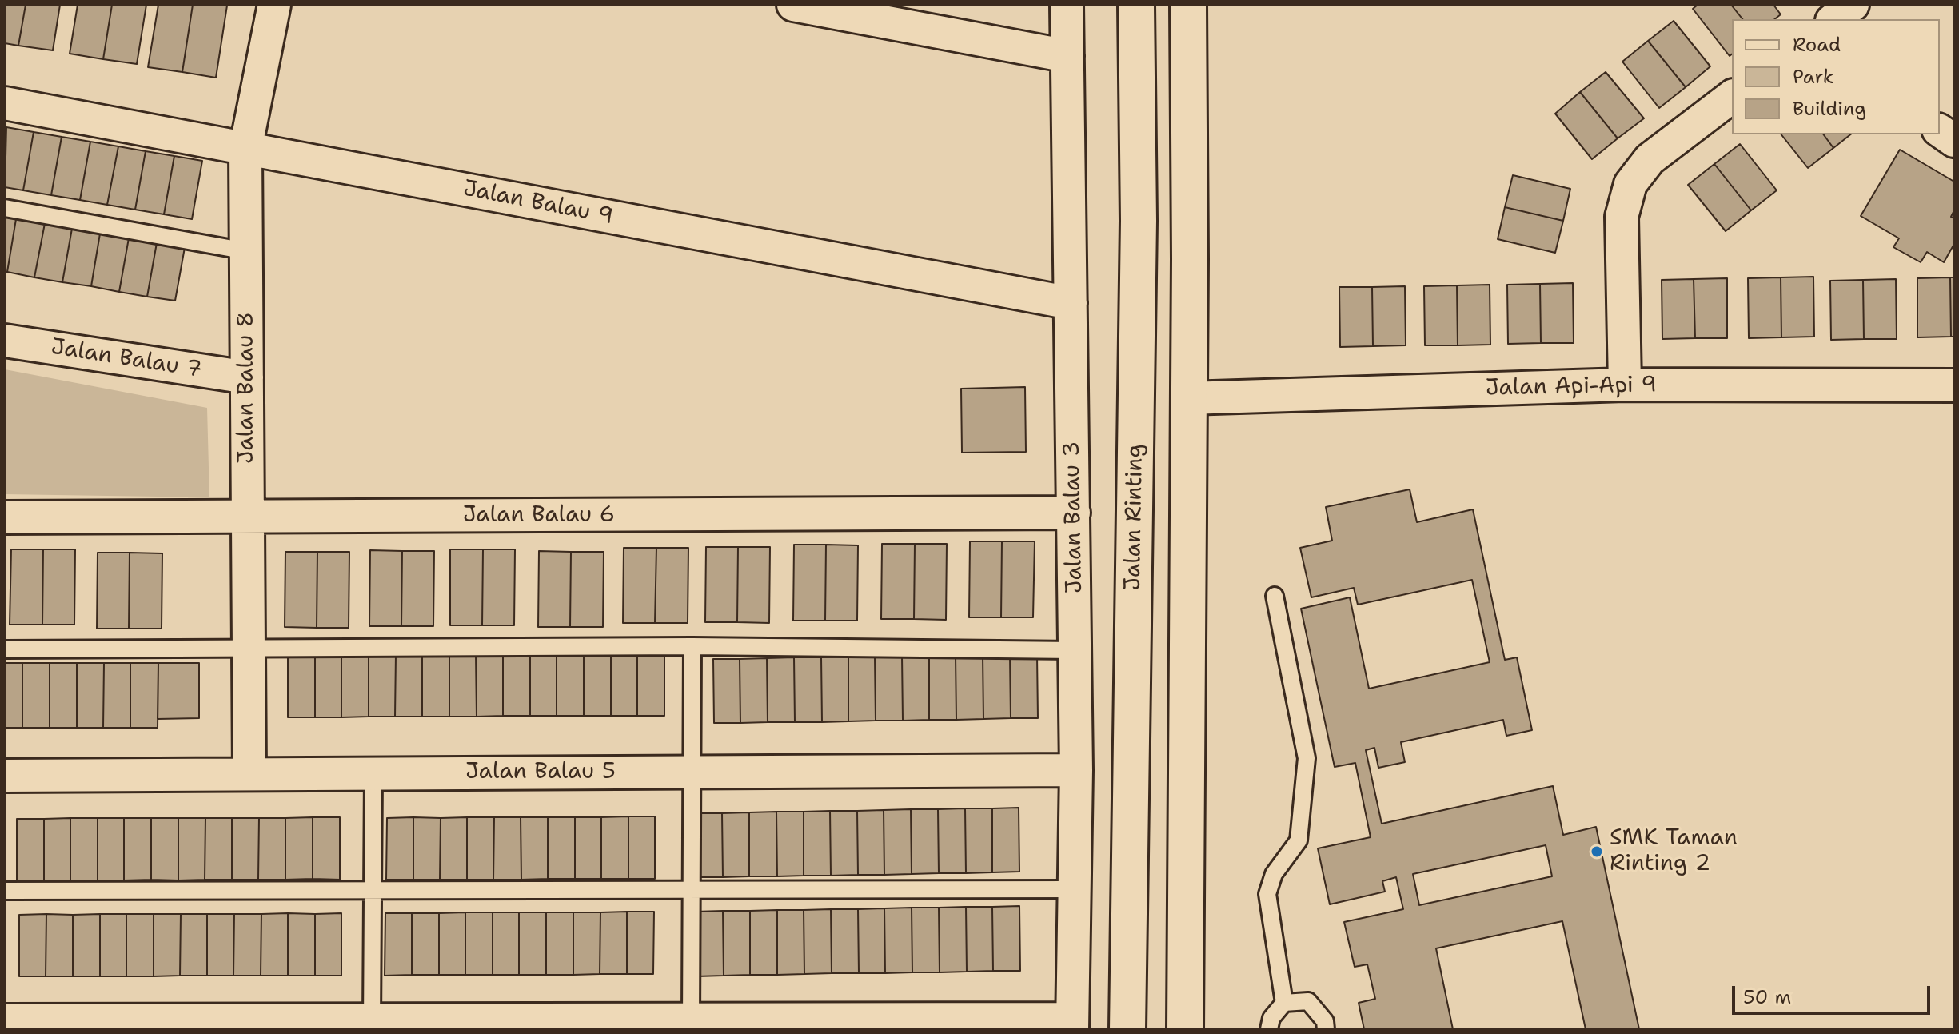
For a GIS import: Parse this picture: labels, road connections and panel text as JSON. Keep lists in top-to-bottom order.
{
  "streets": {
    "main road": ["Jalan Rinting"],
    "street": [
      "Jalan Balau 9",
      "Jalan Balau 7",
      "Jalan Api-Api 9",
      "Jalan Balau 8",
      "Jalan Balau 6",
      "Jalan Balau 3",
      "Jalan Balau 5"
    ]
  },
  "crossings": [
    ["Jalan Balau 9", "Jalan Balau 8"],
    ["Jalan Balau 9", "Jalan Balau 3"],
    ["Jalan Balau 7", "Jalan Balau 8"],
    ["Jalan Balau 8", "Jalan Balau 6"],
    ["Jalan Balau 8", "Jalan Balau 5"],
    ["Jalan Balau 6", "Jalan Balau 3"],
    ["Jalan Balau 3", "Jalan Balau 5"]
  ],
  "places": ["SMK Taman Rinting 2"],
  "legend": ["Road", "Park", "Building"],
  "scale_bar": "50 m"
}
